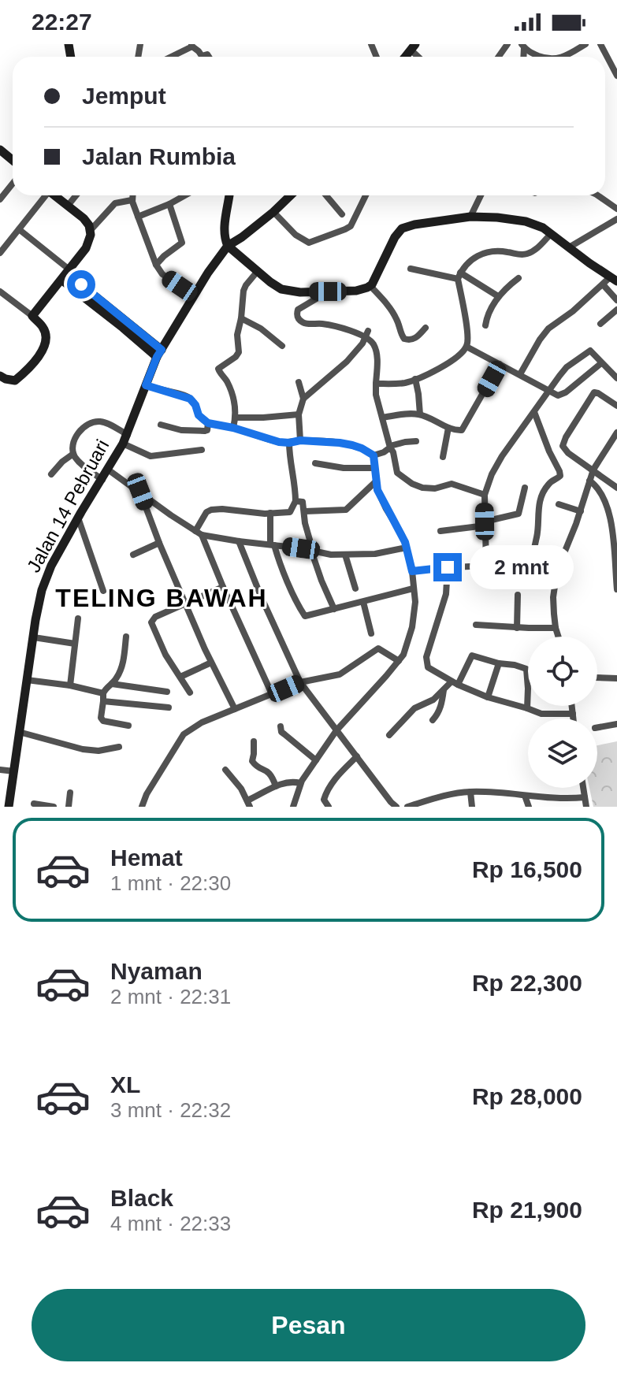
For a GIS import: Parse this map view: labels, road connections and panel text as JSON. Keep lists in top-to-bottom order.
{
  "streets": {
    "street": ["Jalan 14 Pebruari"]
  },
  "districts": ["TELING BAWAH"],
  "page": {
    "status": "22:27",
    "banner": ["Jemput", "Jalan Rumbia"],
    "bubble": "2 mnt",
    "list": [
      {
        "name": "Hemat",
        "note": "1 mnt · 22:30",
        "value": "Rp 16,500"
      },
      {
        "name": "Nyaman",
        "note": "2 mnt · 22:31",
        "value": "Rp 22,300"
      },
      {
        "name": "XL",
        "note": "3 mnt · 22:32",
        "value": "Rp 28,000"
      },
      {
        "name": "Black",
        "note": "4 mnt · 22:33",
        "value": "Rp 21,900"
      }
    ],
    "buttons": "Pesan"
  }
}
